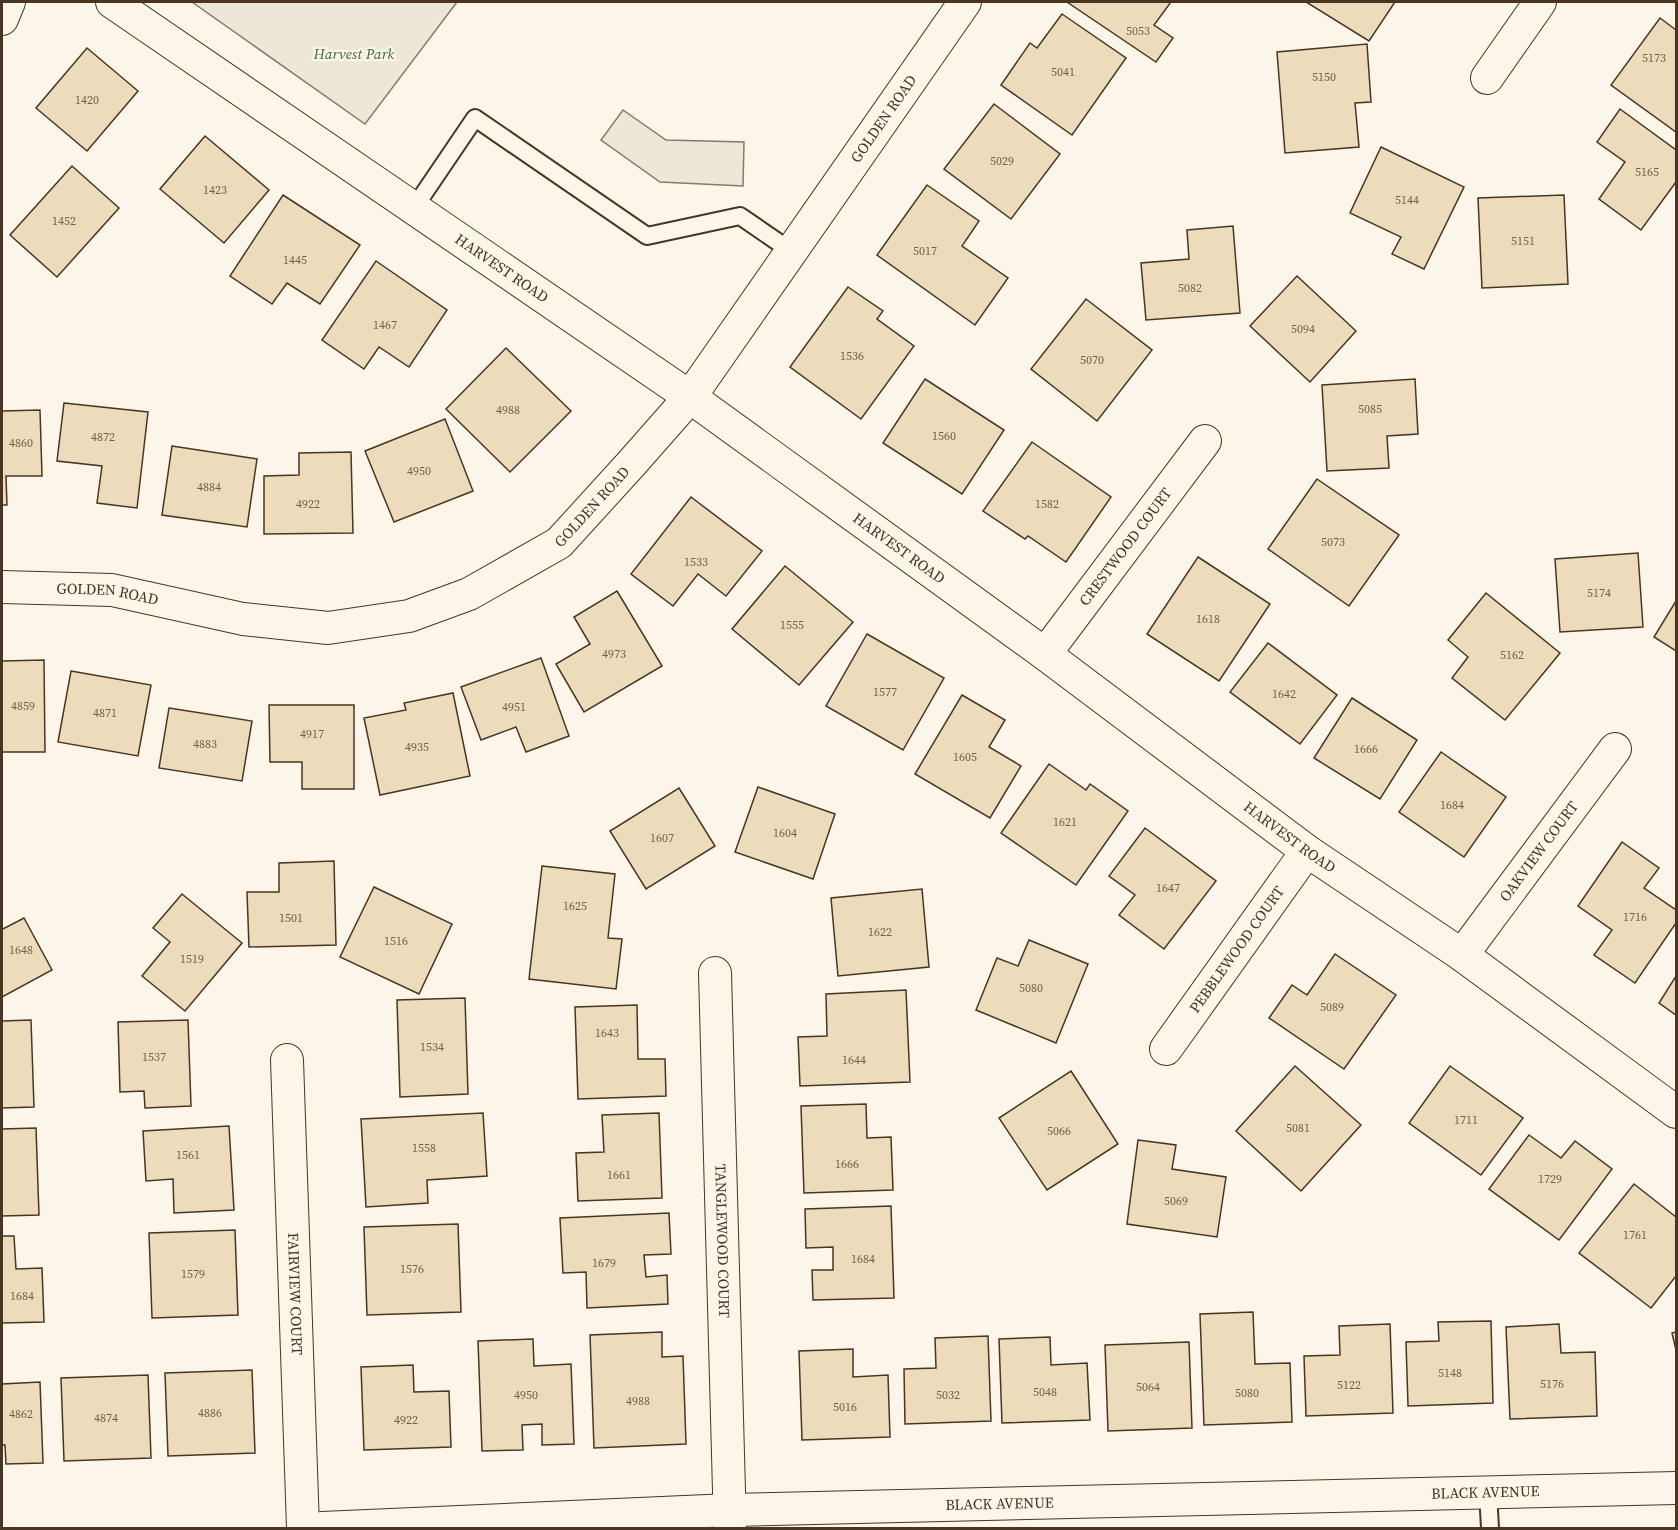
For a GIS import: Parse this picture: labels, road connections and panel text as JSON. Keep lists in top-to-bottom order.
{
  "streets": {
    "street": [
      "GOLDEN ROAD",
      "HARVEST ROAD",
      "CRESTWOOD COURT",
      "OAKVIEW COURT",
      "PEBBLEWOOD COURT",
      "TANGLEWOOD COURT",
      "FAIRVIEW COURT",
      "BLACK AVENUE"
    ]
  },
  "crossings": [
    ["GOLDEN ROAD", "HARVEST ROAD"],
    ["HARVEST ROAD", "CRESTWOOD COURT"],
    ["HARVEST ROAD", "OAKVIEW COURT"],
    ["HARVEST ROAD", "PEBBLEWOOD COURT"],
    ["TANGLEWOOD COURT", "BLACK AVENUE"]
  ],
  "parks": ["Harvest Park"],
  "house_numbers": [
    "5053",
    "5173",
    "5041",
    "5150",
    "1420",
    "5029",
    "5165",
    "1423",
    "5144",
    "1452",
    "5151",
    "5017",
    "1445",
    "5082",
    "1467",
    "5094",
    "1536",
    "5070",
    "5085",
    "4988",
    "1560",
    "4872",
    "4860",
    "4950",
    "4884",
    "4922",
    "1582",
    "5073",
    "1533",
    "5174",
    "1618",
    "1555",
    "4973",
    "5162",
    "1577",
    "1642",
    "4859",
    "4951",
    "4871",
    "4917",
    "4883",
    "4935",
    "1666",
    "1605",
    "1684",
    "1621",
    "1604",
    "1607",
    "1647",
    "1625",
    "1716",
    "1501",
    "1622",
    "1516",
    "1648",
    "1519",
    "5080",
    "5089",
    "1643",
    "1534",
    "1537",
    "1644",
    "1711",
    "5081",
    "5066",
    "1558",
    "1561",
    "1666",
    "1661",
    "1729",
    "5069",
    "1761",
    "1684",
    "1679",
    "1576",
    "1579",
    "1684",
    "5148",
    "5176",
    "5122",
    "5064",
    "5048",
    "5080",
    "4950",
    "5032",
    "4988",
    "5016",
    "4886",
    "4862",
    "4874",
    "4922"
  ]
}
